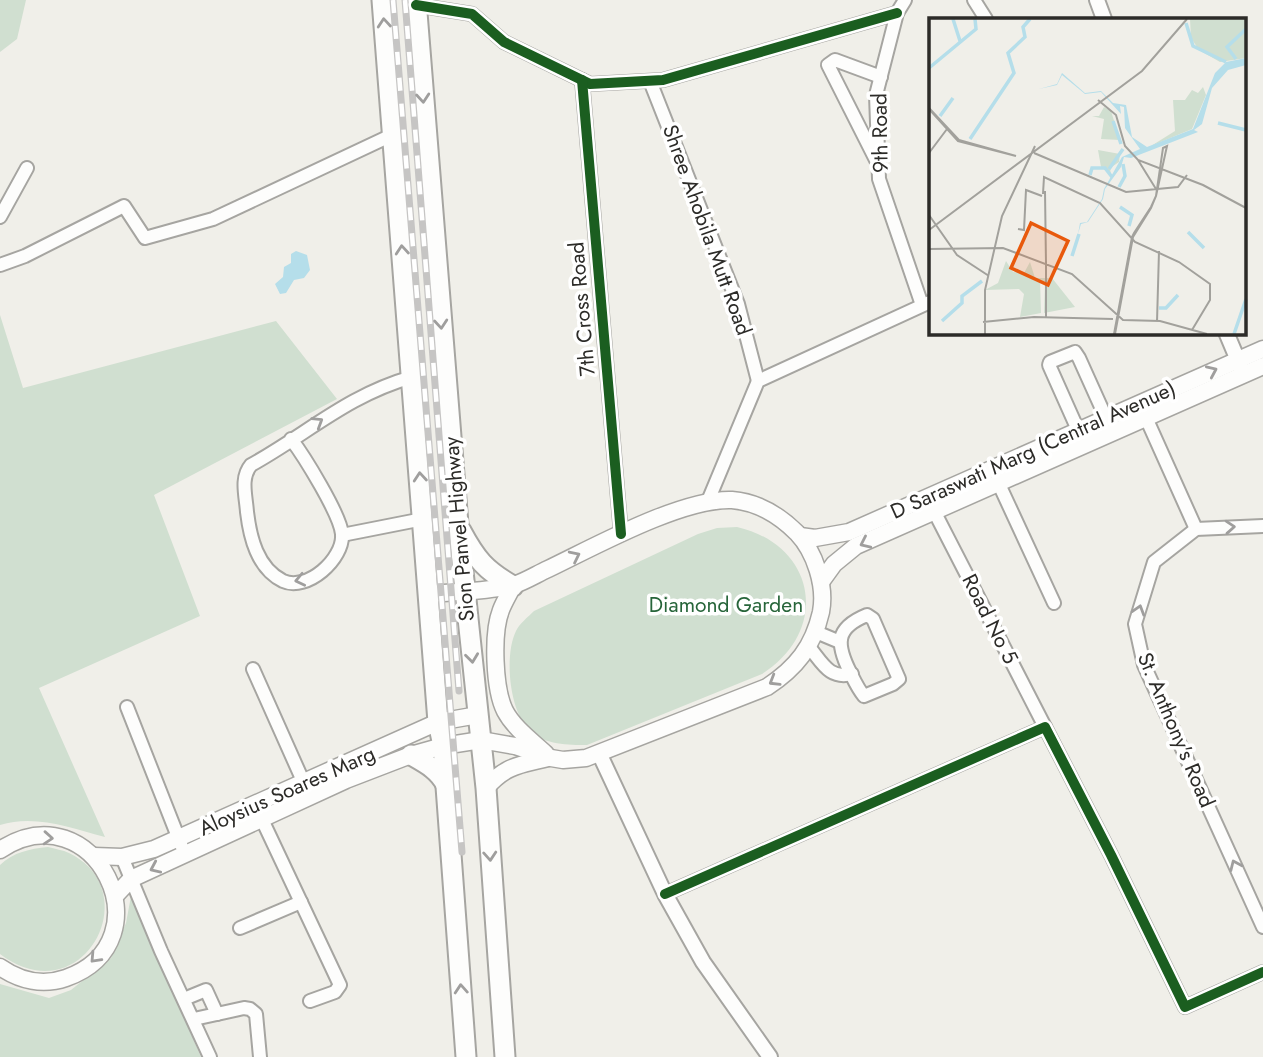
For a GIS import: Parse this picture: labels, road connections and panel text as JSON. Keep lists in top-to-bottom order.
{
  "streets": {
    "highway": ["Sion Panvel Highway"],
    "main road": ["D Saraswati Marg (Central Avenue)", "Aloysius Soares Marg"],
    "street": [
      "9th Road",
      "Shree Ahobila Mutt Road",
      "7th Cross Road",
      "Road No 5",
      "St. Anthony's Road"
    ]
  },
  "crossings": [
    ["D Saraswati Marg (Central Avenue)", "Road No 5"],
    ["Sion Panvel Highway", "Aloysius Soares Marg"]
  ],
  "one_way": ["St. Anthony's Road"],
  "parks": ["Diamond Garden"]
}
